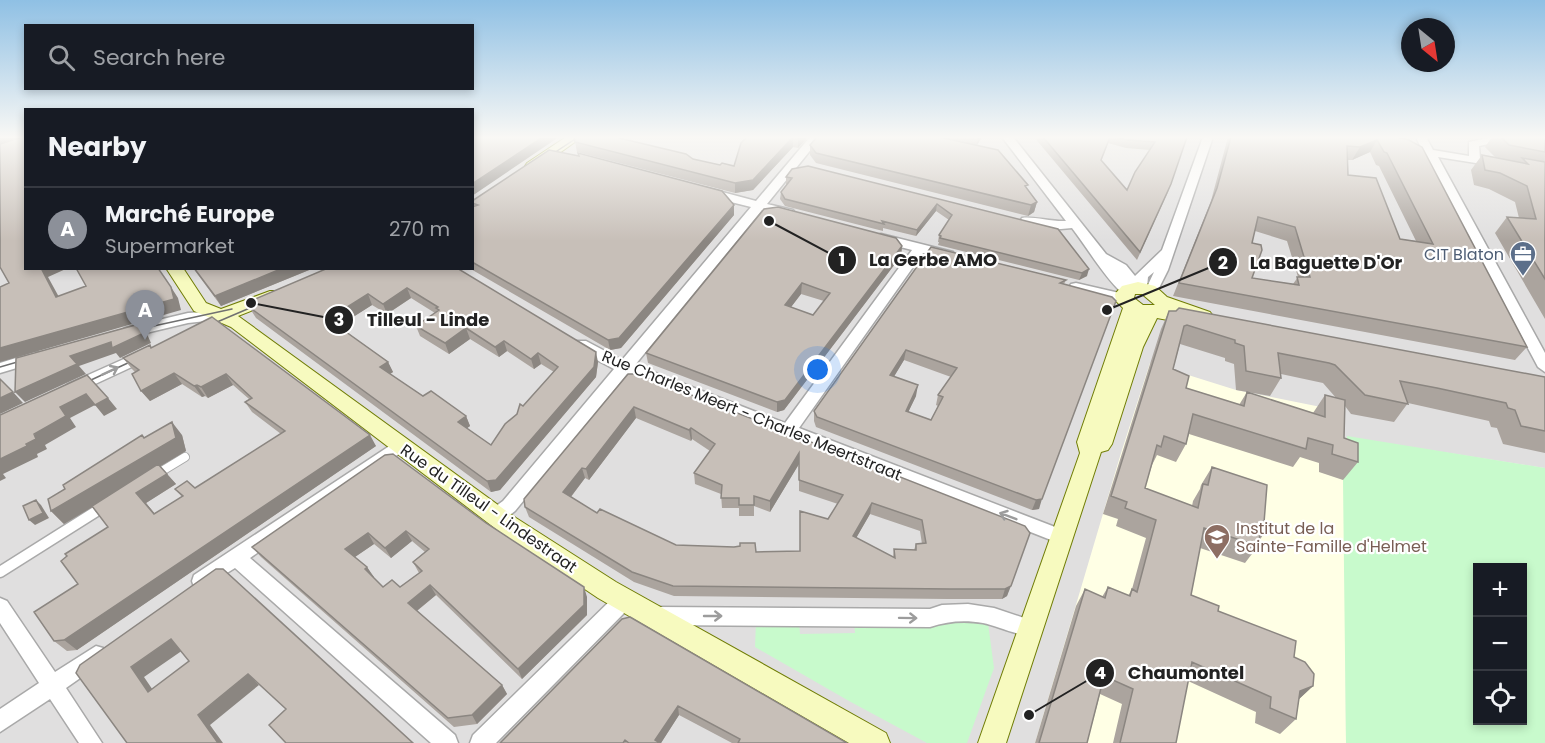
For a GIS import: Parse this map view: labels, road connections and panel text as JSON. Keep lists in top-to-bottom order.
{
  "streets": {
    "street": ["Rue Charles Meert - Charles Meertstraat", "Rue du Tilleul - Lindestraat"]
  },
  "one_way": ["Rue Charles Meert - Charles Meertstraat", "Rue du Tilleul - Lindestraat"],
  "places": {
    "other": [
      "La Gerbe AMO",
      "Tilleul - Linde",
      "La Baguette D'Or",
      "Chaumontel"
    ],
    "office": ["CIT Blaton"],
    "school or university": ["Institut de la Sainte-Famille d'Helmet"]
  },
  "north": "bottom right",
  "page": {
    "search": "Search here",
    "heading": "Nearby",
    "list": [
      {
        "mark": "A",
        "name": "Marché Europe",
        "note": "Supermarket",
        "value": "270 m"
      }
    ],
    "pins": "A",
    "map_buttons": ["+", "−"]
  }
}
